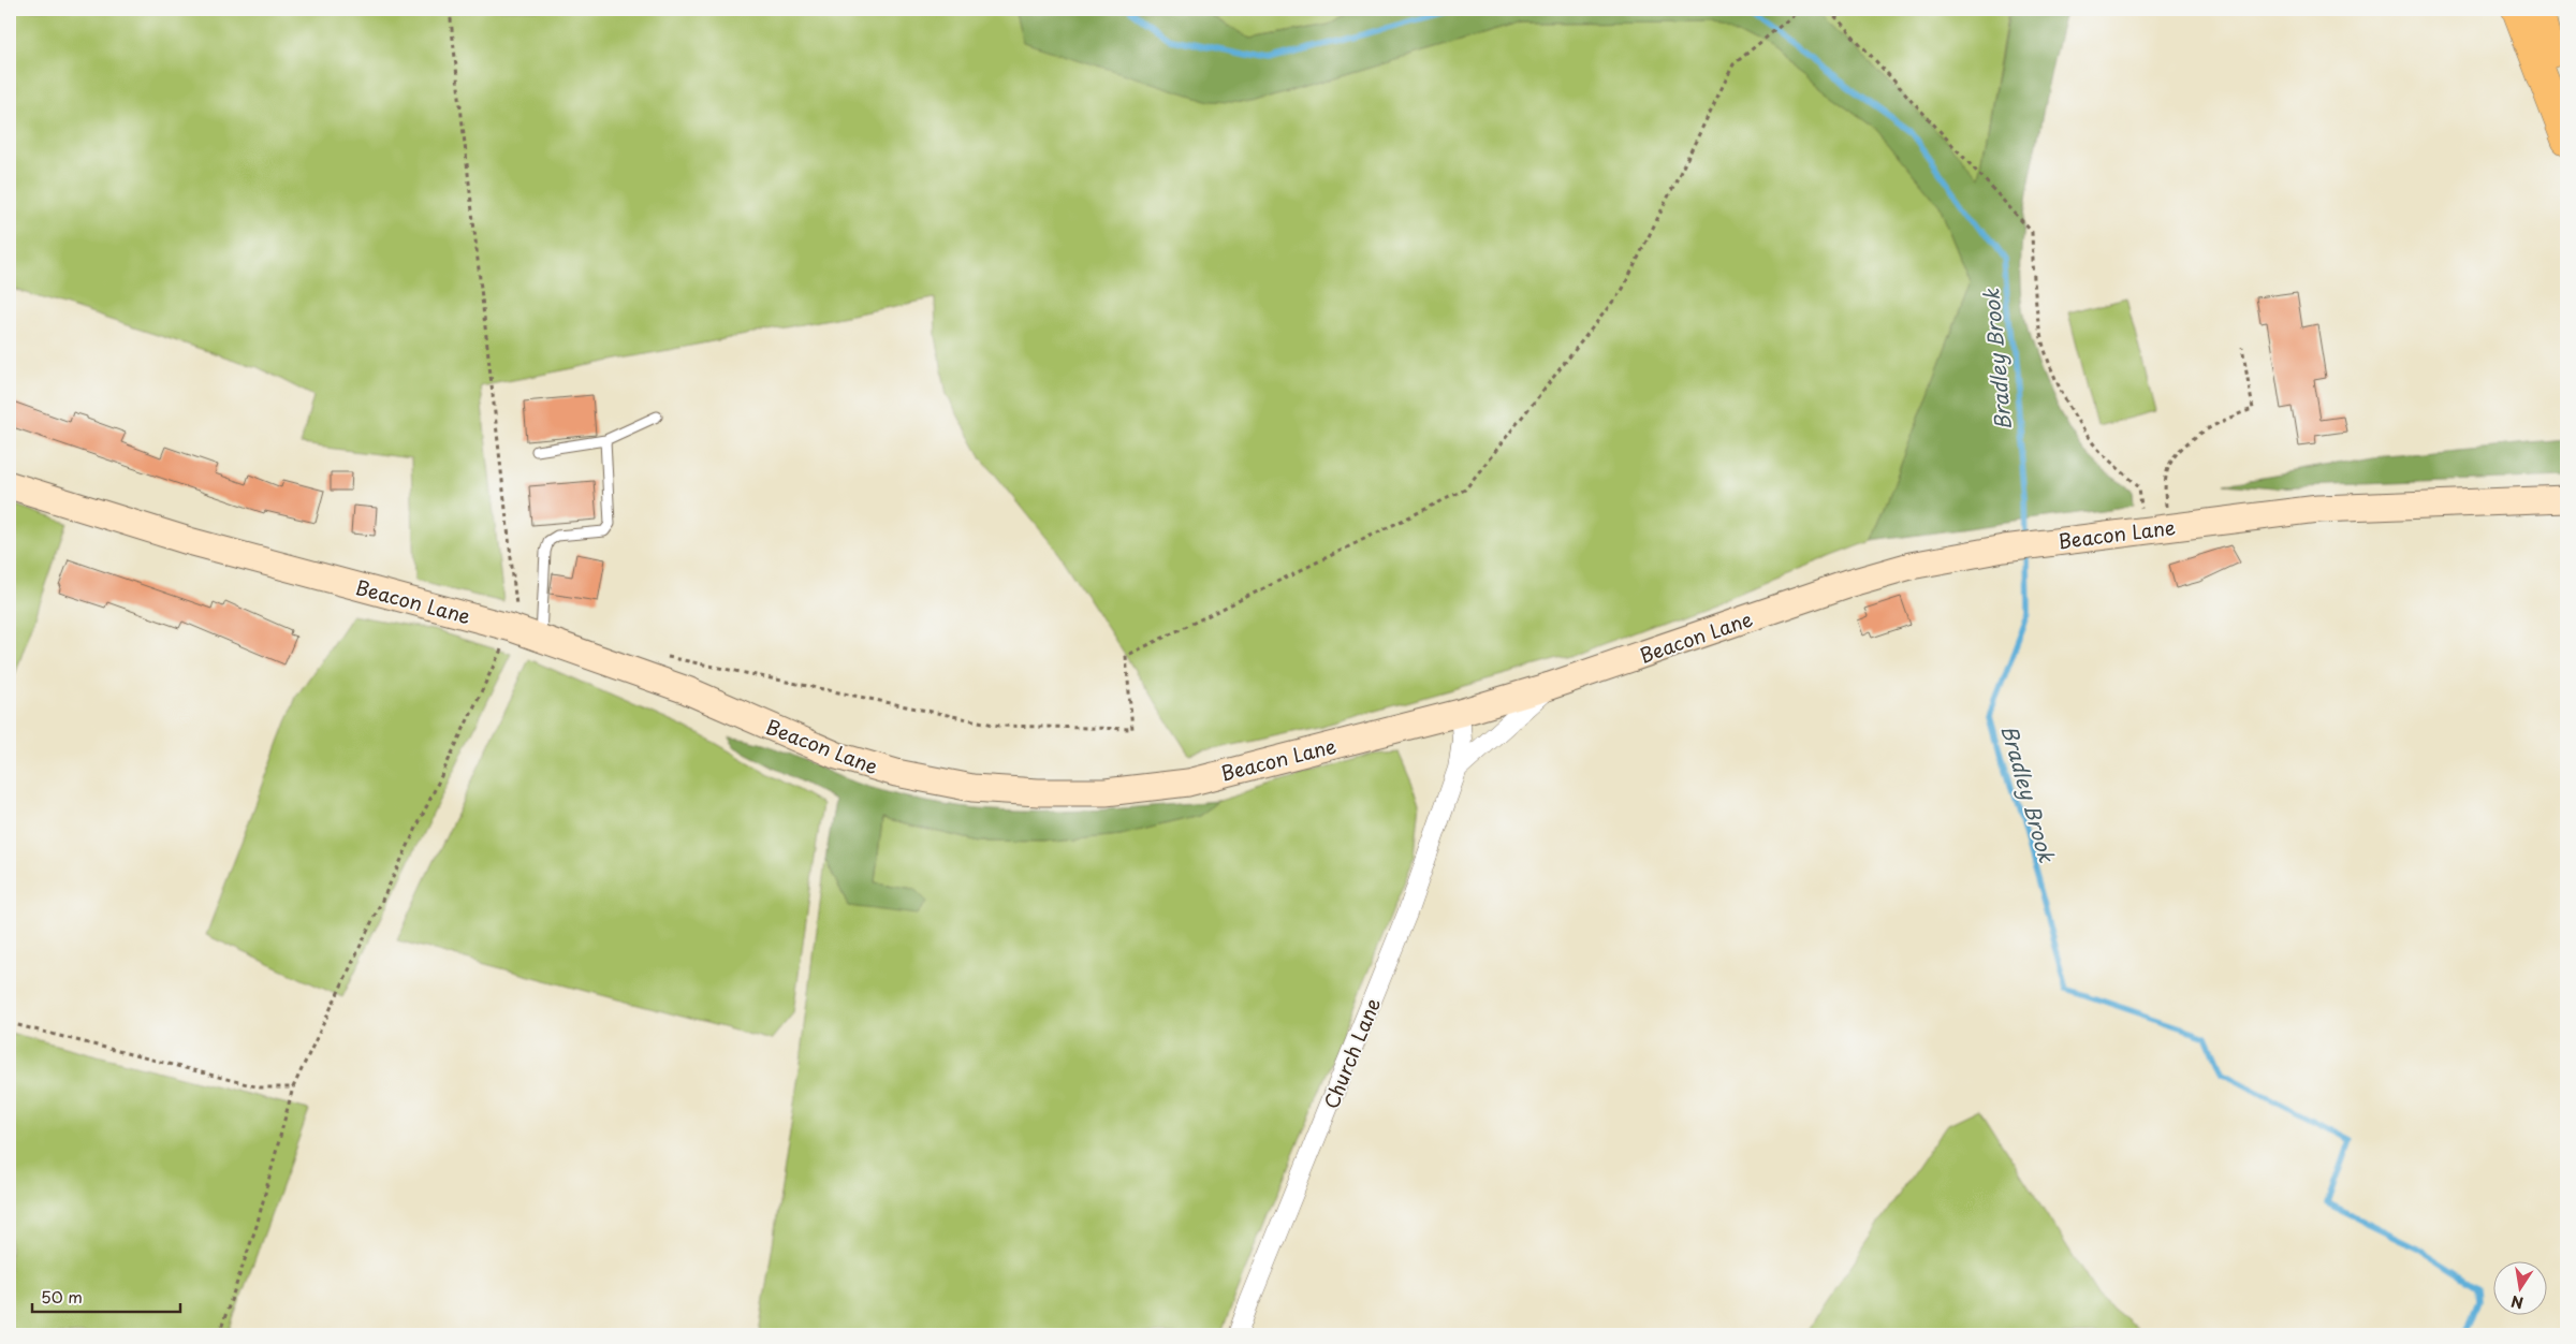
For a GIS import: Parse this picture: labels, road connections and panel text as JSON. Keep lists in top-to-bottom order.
{
  "streets": {
    "main road": ["Beacon Lane"],
    "street": ["Church Lane"]
  },
  "crossings": [
    ["Beacon Lane", "Church Lane"]
  ],
  "water": ["Bradley Brook"],
  "scale_bar": "50 m",
  "north": "bottom"
}
